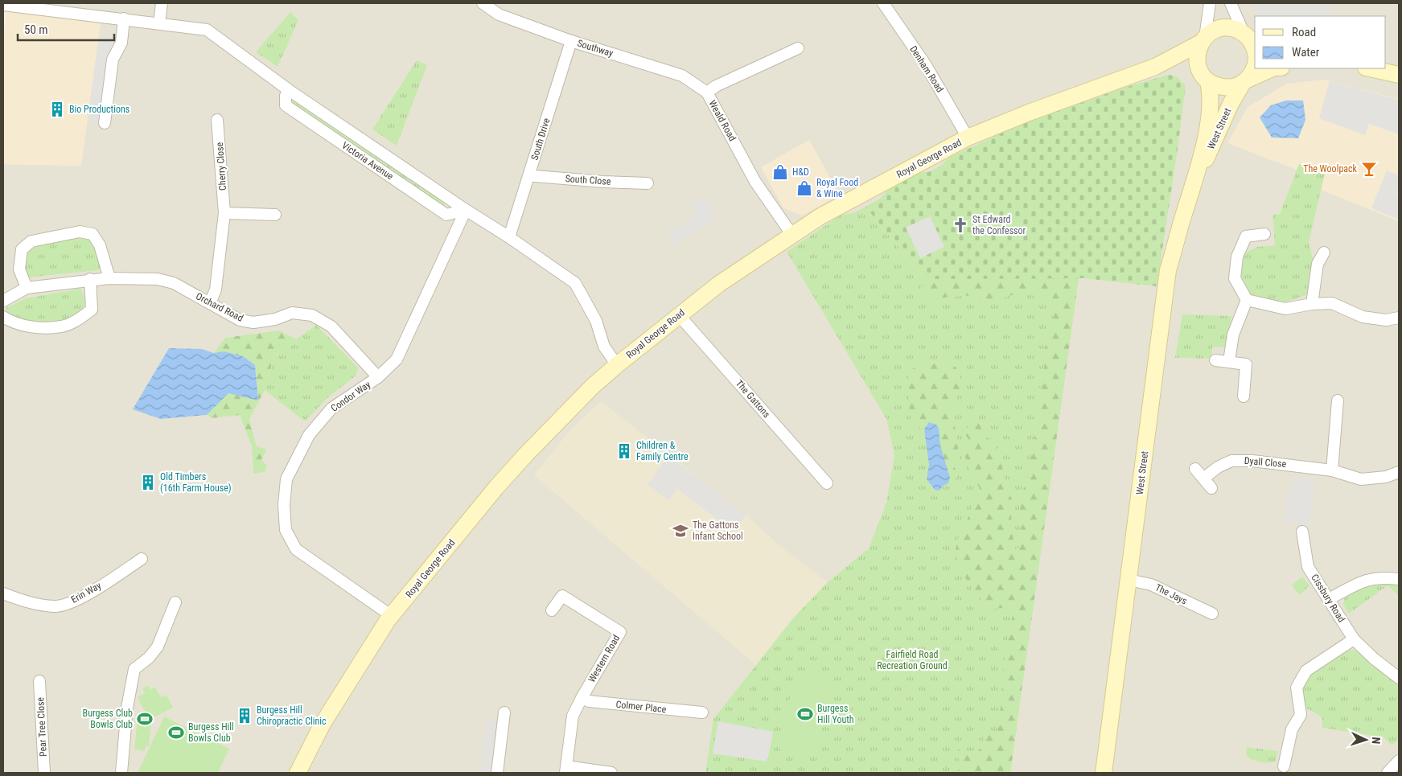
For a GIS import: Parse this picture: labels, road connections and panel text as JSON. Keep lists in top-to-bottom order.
{
  "streets": {
    "street": [
      "Southway",
      "Denham Road",
      "Weald Road",
      "West Street",
      "South Drive",
      "Royal George Road",
      "Victoria Avenue",
      "Cherry Close",
      "South Close",
      "Orchard Road",
      "Condor Way",
      "The Gattons",
      "Dyall Close",
      "Erin Way",
      "The Jays",
      "Cissbury Road",
      "Western Road",
      "Colmer Place",
      "Pear Tree Close"
    ]
  },
  "crossings": [
    ["Southway", "Weald Road"],
    ["Southway", "South Drive"],
    ["Denham Road", "Royal George Road"],
    ["Weald Road", "Royal George Road"],
    ["West Street", "Royal George Road"],
    ["West Street", "The Jays"],
    ["South Drive", "Victoria Avenue"],
    ["South Drive", "South Close"],
    ["Royal George Road", "Victoria Avenue"],
    ["Royal George Road", "Condor Way"],
    ["Royal George Road", "The Gattons"],
    ["Victoria Avenue", "Condor Way"],
    ["Cherry Close", "Orchard Road"],
    ["Orchard Road", "Condor Way"],
    ["Western Road", "Colmer Place"]
  ],
  "parks": ["Fairfield Road Recreation Ground"],
  "places": {
    "building": [
      "Bio Productions",
      "Children & Family Centre",
      "Old Timbers (16th Farm House)",
      "Burgess Hill Chiropractic Clinic"
    ],
    "bar": ["The Woolpack"],
    "shop": ["H&D", "Royal Food & Wine"],
    "church": ["St Edward the Confessor"],
    "school or university": ["The Gattons Infant School"],
    "sports": ["Burgess Hill Youth", "Burgess Club Bowls Club", "Burgess Hill Bowls Club"]
  },
  "legend": ["Road", "Water"],
  "scale_bar": "50 m",
  "north": "right"
}
